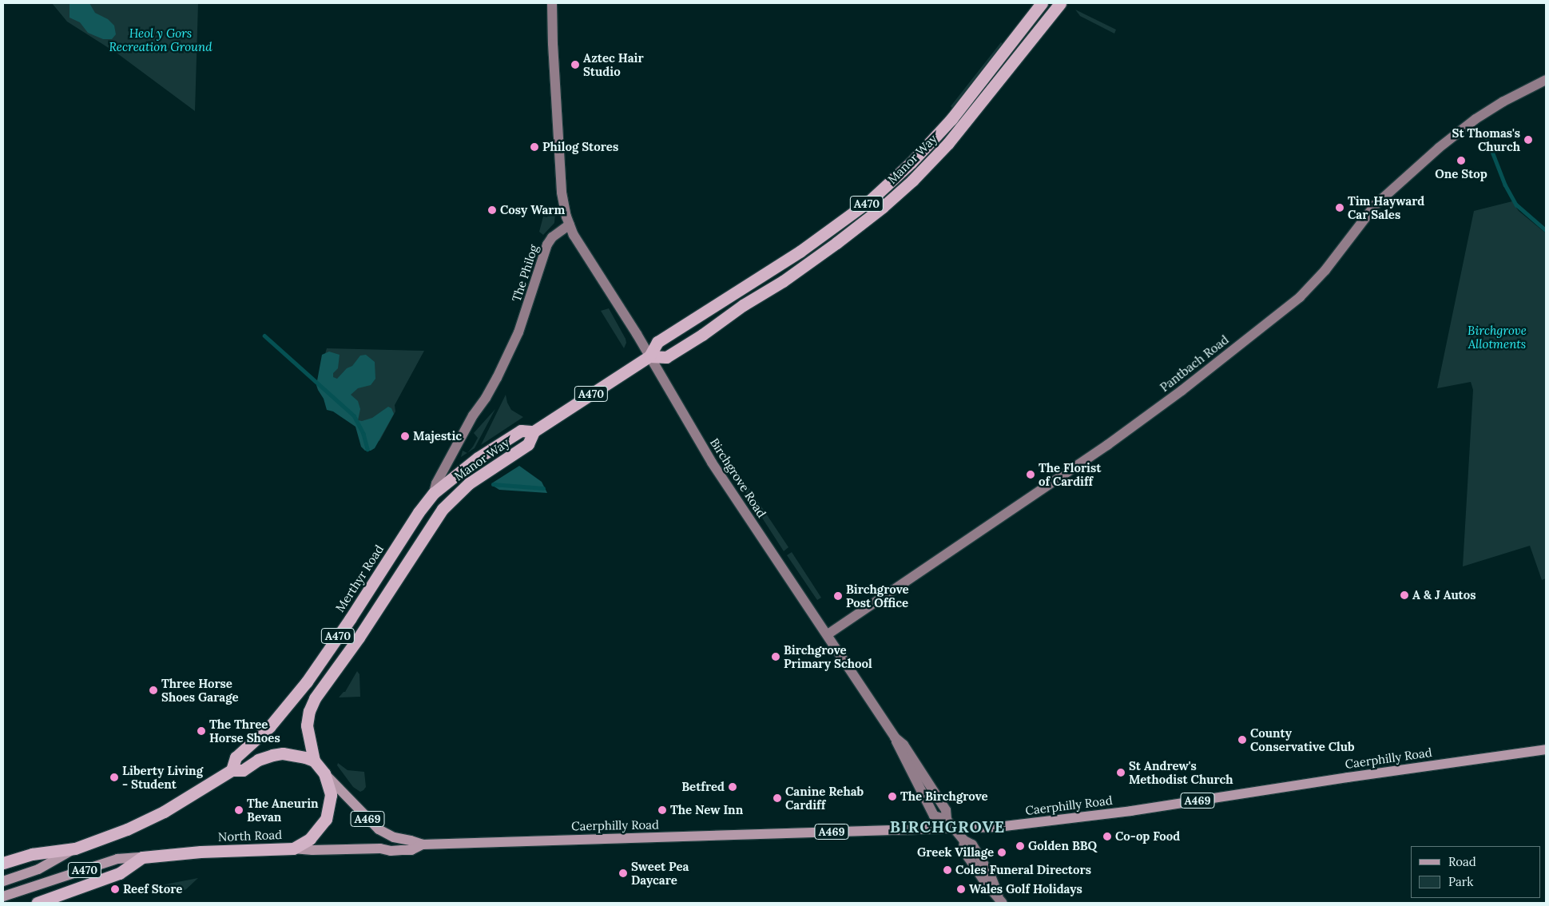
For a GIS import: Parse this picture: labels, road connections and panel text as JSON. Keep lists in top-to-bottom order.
{
  "streets": {
    "highway": [
      "Manor Way",
      "A470",
      "Merthyr Road",
      "North Road"
    ],
    "main road": ["Caerphilly Road", "A469"],
    "street": ["The Philog", "Pantbach Road", "Birchgrove Road"]
  },
  "crossings": [
    ["Manor Way", "A470"],
    ["Manor Way", "The Philog"],
    ["Manor Way", "Birchgrove Road"],
    ["Manor Way", "Merthyr Road"],
    ["Manor Way", "North Road"],
    ["A470", "Merthyr Road"],
    ["A470", "North Road"],
    ["The Philog", "Birchgrove Road"],
    ["The Philog", "Merthyr Road"],
    ["Pantbach Road", "Birchgrove Road"],
    ["Birchgrove Road", "Caerphilly Road"],
    ["Caerphilly Road", "North Road"]
  ],
  "districts": ["BIRCHGROVE"],
  "parks": ["Heol y Gors Recreation Ground", "Birchgrove Allotments"],
  "places": [
    "Aztec Hair Studio",
    "St Thomas's Church",
    "Philog Stores",
    "One Stop",
    "Tim Hayward Car Sales",
    "Cosy Warm",
    "Majestic",
    "The Florist of Cardiff",
    "A & J Autos",
    "Birchgrove Post Office",
    "Birchgrove Primary School",
    "Three Horse Shoes Garage",
    "The Three Horse Shoes",
    "County Conservative Club",
    "St Andrew's Methodist Church",
    "Liberty Living - Student",
    "Betfred",
    "The Birchgrove",
    "Canine Rehab Cardiff",
    "The Aneurin Bevan",
    "The New Inn",
    "Co-op Food",
    "Golden BBQ",
    "Greek Village",
    "Coles Funeral Directors",
    "Sweet Pea Daycare",
    "Reef Store",
    "Wales Golf Holidays"
  ],
  "legend": ["Road", "Park"]
}
